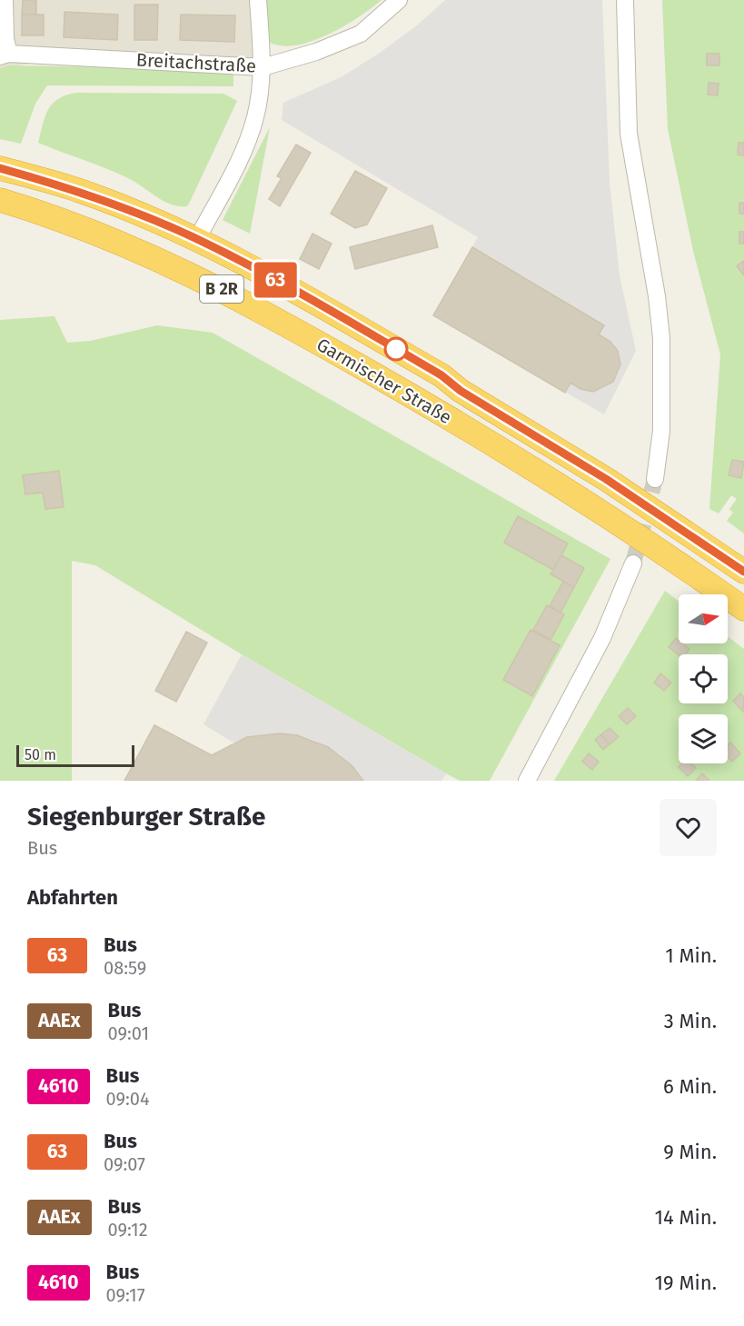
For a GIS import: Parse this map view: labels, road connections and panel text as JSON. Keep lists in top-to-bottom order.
{
  "streets": {
    "highway": ["B 2R", "Garmischer Straße"],
    "street": ["Breitachstraße"]
  },
  "lines": ["bus line 63"],
  "scale_bar": "50 m",
  "north": "right",
  "page": {
    "on_map": "63",
    "scale": "50 m",
    "heading": [
      ["Siegenburger Straße", "Bus"],
      "Abfahrten"
    ],
    "list": [
      {
        "mark": "63",
        "name": "Bus",
        "note": "08:59",
        "value": "1 Min."
      },
      {
        "mark": "AAEx",
        "name": "Bus",
        "note": "09:01",
        "value": "3 Min."
      },
      {
        "mark": "4610",
        "name": "Bus",
        "note": "09:04",
        "value": "6 Min."
      },
      {
        "mark": "63",
        "name": "Bus",
        "note": "09:07",
        "value": "9 Min."
      },
      {
        "mark": "AAEx",
        "name": "Bus",
        "note": "09:12",
        "value": "14 Min."
      },
      {
        "mark": "4610",
        "name": "Bus",
        "note": "09:17",
        "value": "19 Min."
      }
    ]
  }
}
